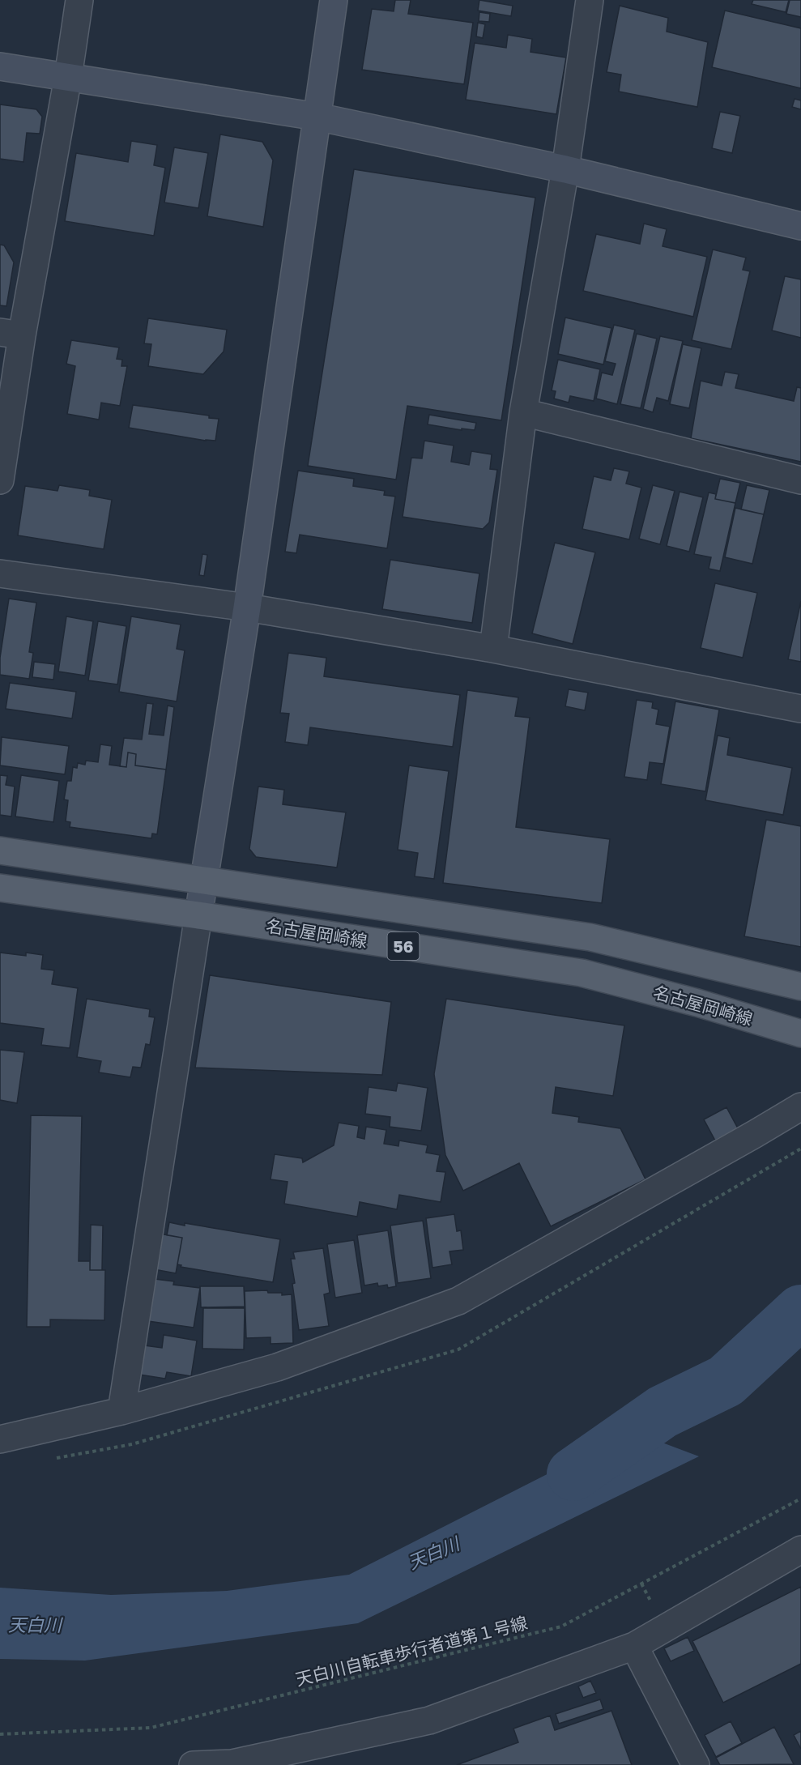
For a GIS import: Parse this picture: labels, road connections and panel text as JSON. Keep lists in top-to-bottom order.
{
  "streets": {
    "main road": ["名古屋岡崎線", "56"],
    "path": ["天白川自転車歩行者道第１号線"]
  },
  "water": ["天白川"]
}
